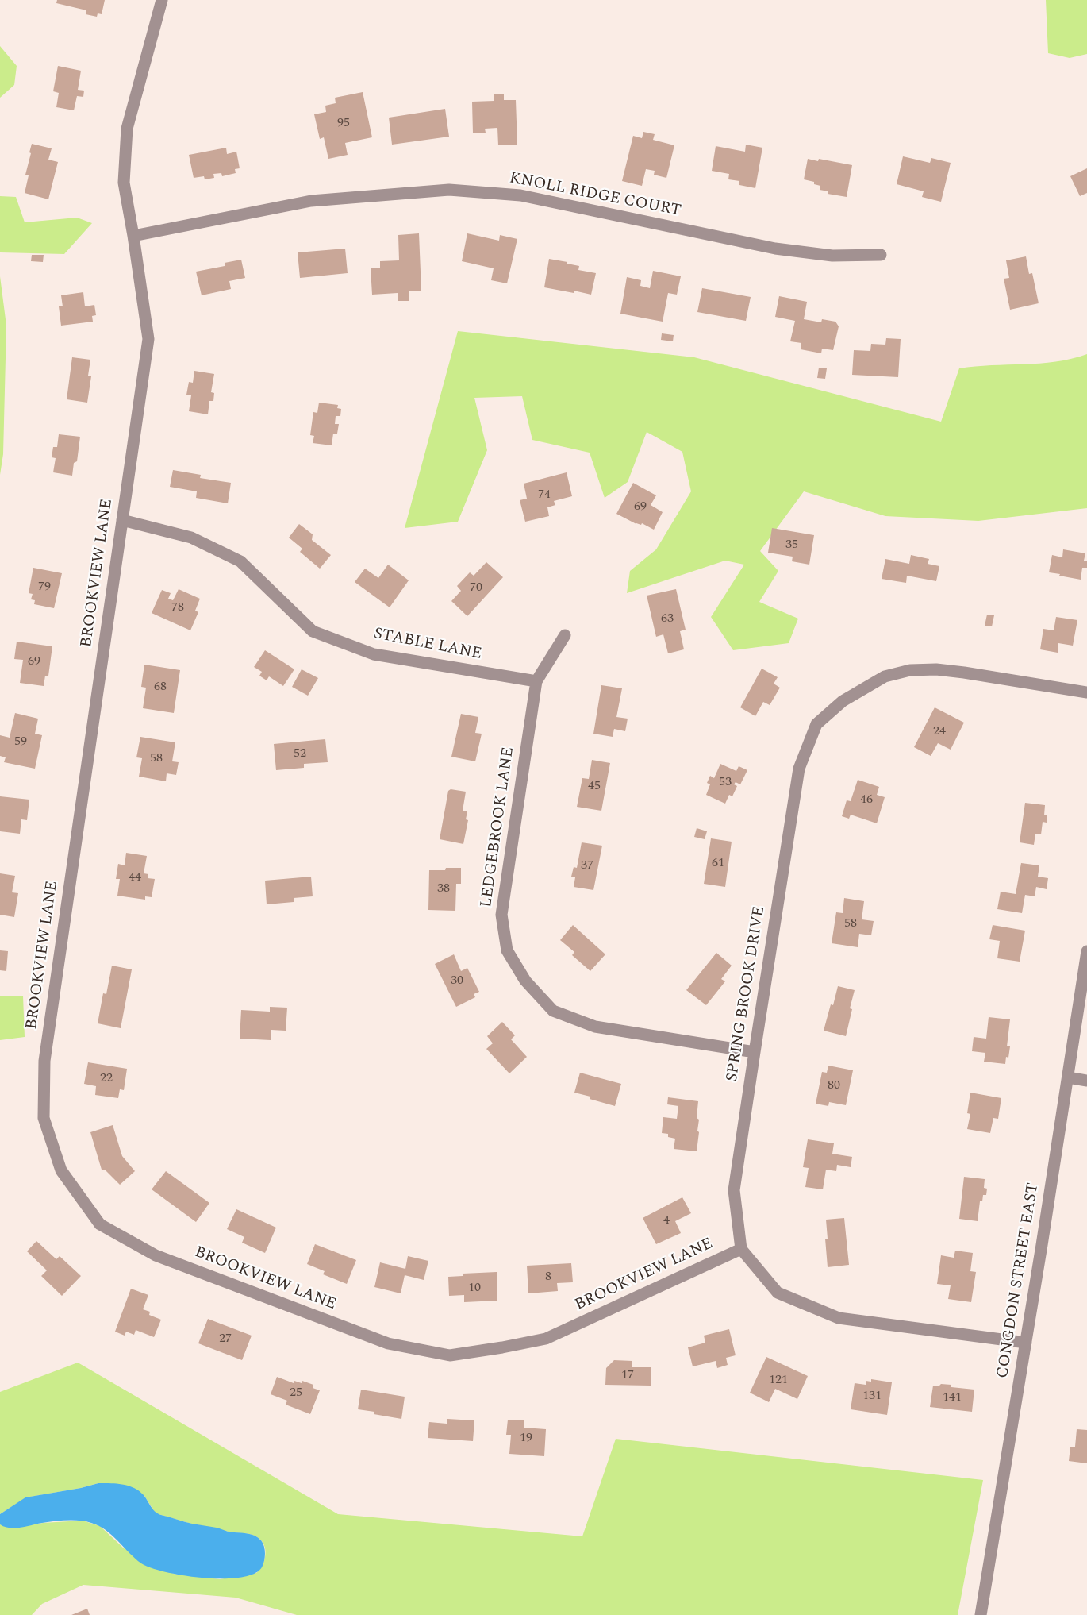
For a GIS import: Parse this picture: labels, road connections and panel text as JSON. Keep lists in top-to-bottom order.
{
  "streets": {
    "street": [
      "KNOLL RIDGE COURT",
      "BROOKVIEW LANE",
      "STABLE LANE",
      "LEDGEBROOK LANE",
      "SPRING BROOK DRIVE",
      "CONGDON STREET EAST"
    ]
  },
  "crossings": [
    ["KNOLL RIDGE COURT", "BROOKVIEW LANE"],
    ["BROOKVIEW LANE", "STABLE LANE"],
    ["BROOKVIEW LANE", "SPRING BROOK DRIVE"],
    ["STABLE LANE", "LEDGEBROOK LANE"],
    ["LEDGEBROOK LANE", "SPRING BROOK DRIVE"]
  ],
  "house_numbers": [
    "95",
    "74",
    "69",
    "35",
    "79",
    "70",
    "78",
    "63",
    "69",
    "68",
    "24",
    "59",
    "52",
    "58",
    "53",
    "45",
    "46",
    "61",
    "37",
    "44",
    "38",
    "58",
    "30",
    "22",
    "80",
    "4",
    "8",
    "10",
    "27",
    "17",
    "121",
    "25",
    "131",
    "141",
    "19"
  ]
}
